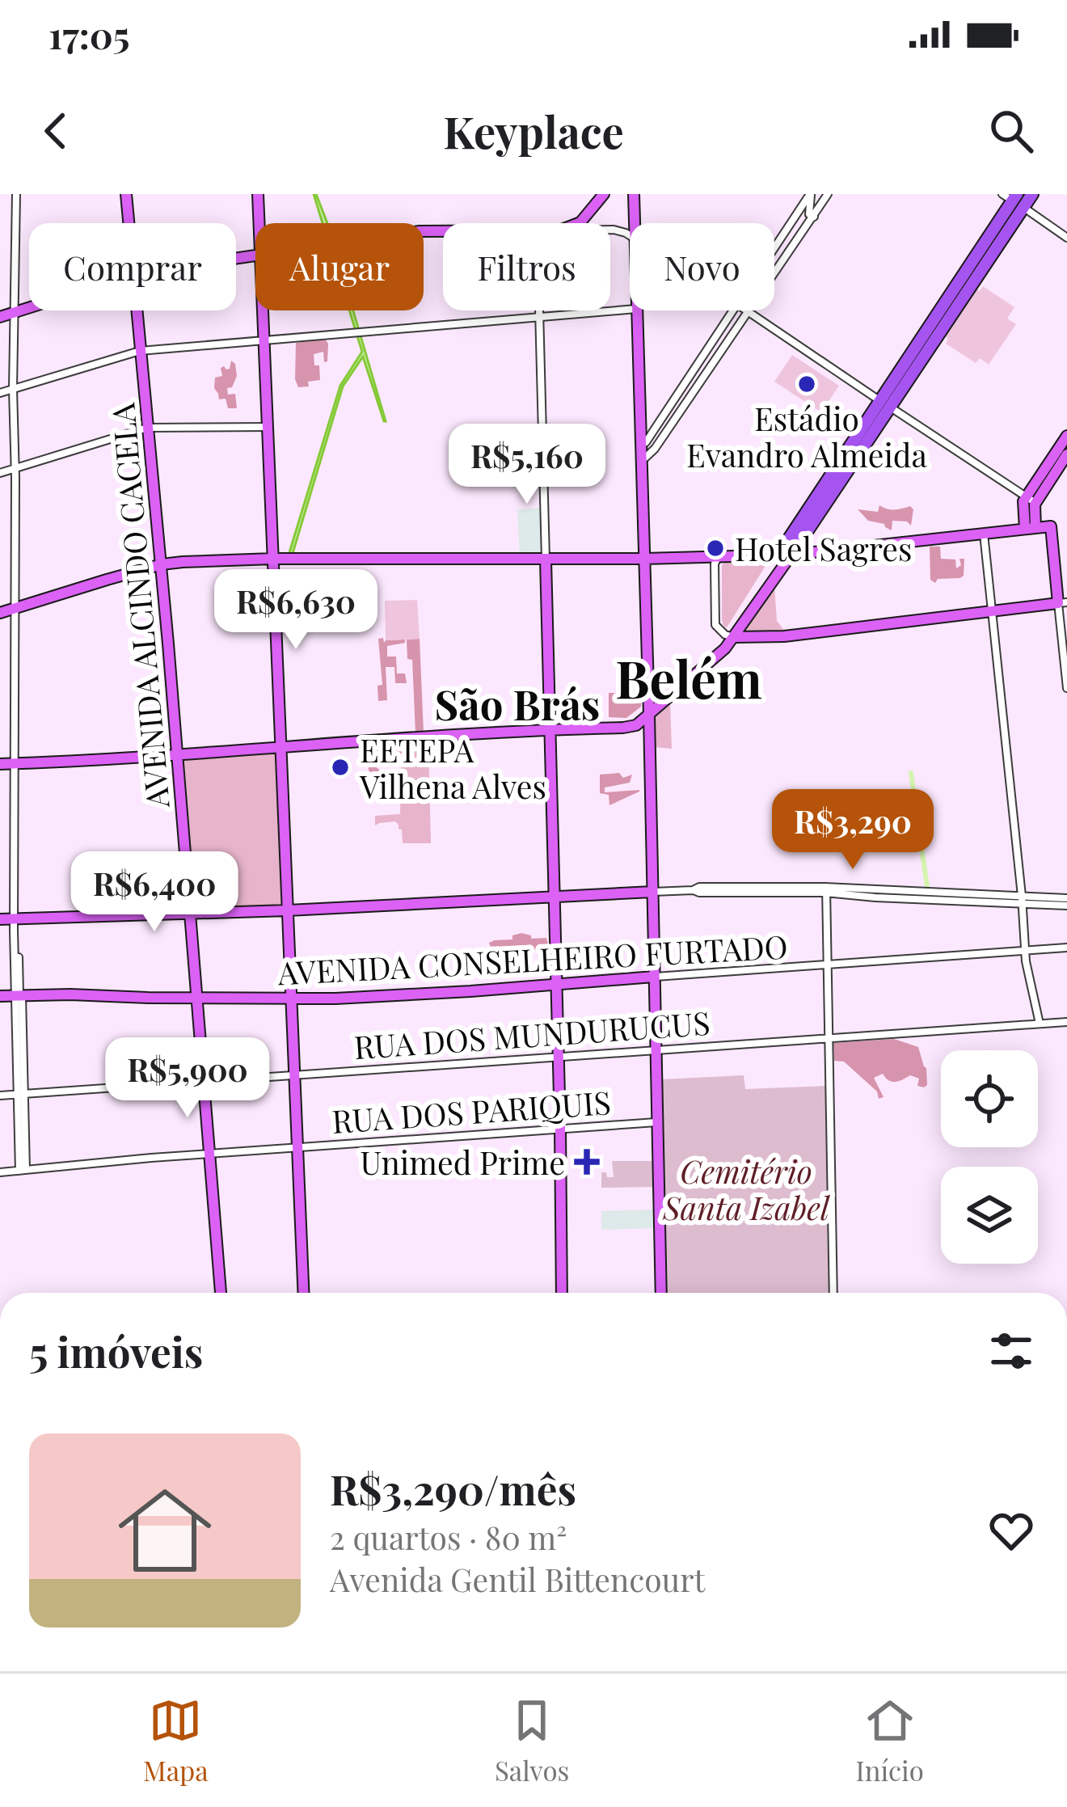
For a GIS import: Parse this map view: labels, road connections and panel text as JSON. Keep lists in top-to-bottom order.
{
  "streets": {
    "main road": ["AVENIDA ALCINDO CACELA", "AVENIDA CONSELHEIRO FURTADO"],
    "street": ["RUA DOS MUNDURUCUS", "RUA DOS PARIQUIS"]
  },
  "crossings": [
    ["AVENIDA ALCINDO CACELA", "AVENIDA CONSELHEIRO FURTADO"],
    ["AVENIDA ALCINDO CACELA", "RUA DOS MUNDURUCUS"],
    ["AVENIDA ALCINDO CACELA", "RUA DOS PARIQUIS"]
  ],
  "districts": ["Belém", "São Brás"],
  "parks": ["Cemitério Santa Izabel"],
  "places": {
    "other": ["Estádio Evandro Almeida", "Hotel Sagres", "EETEPA Vilhena Alves"],
    "health": ["Unimed Prime"]
  },
  "page": {
    "status": "17:05",
    "header": "Keyplace",
    "chip": [
      "Comprar",
      "Alugar",
      "Filtros",
      "Novo"
    ],
    "price": [
      "R$5,160",
      "R$6,630",
      "R$3,290",
      "R$6,400",
      "R$5,900"
    ],
    "heading": "5 imóveis",
    "list": [
      {
        "name": "R$3,290/mês",
        "note": "2 quartos · 80 m² · Avenida Gentil Bittencourt"
      }
    ],
    "tabs": ["Mapa", "Salvos", "Início"]
  }
}
